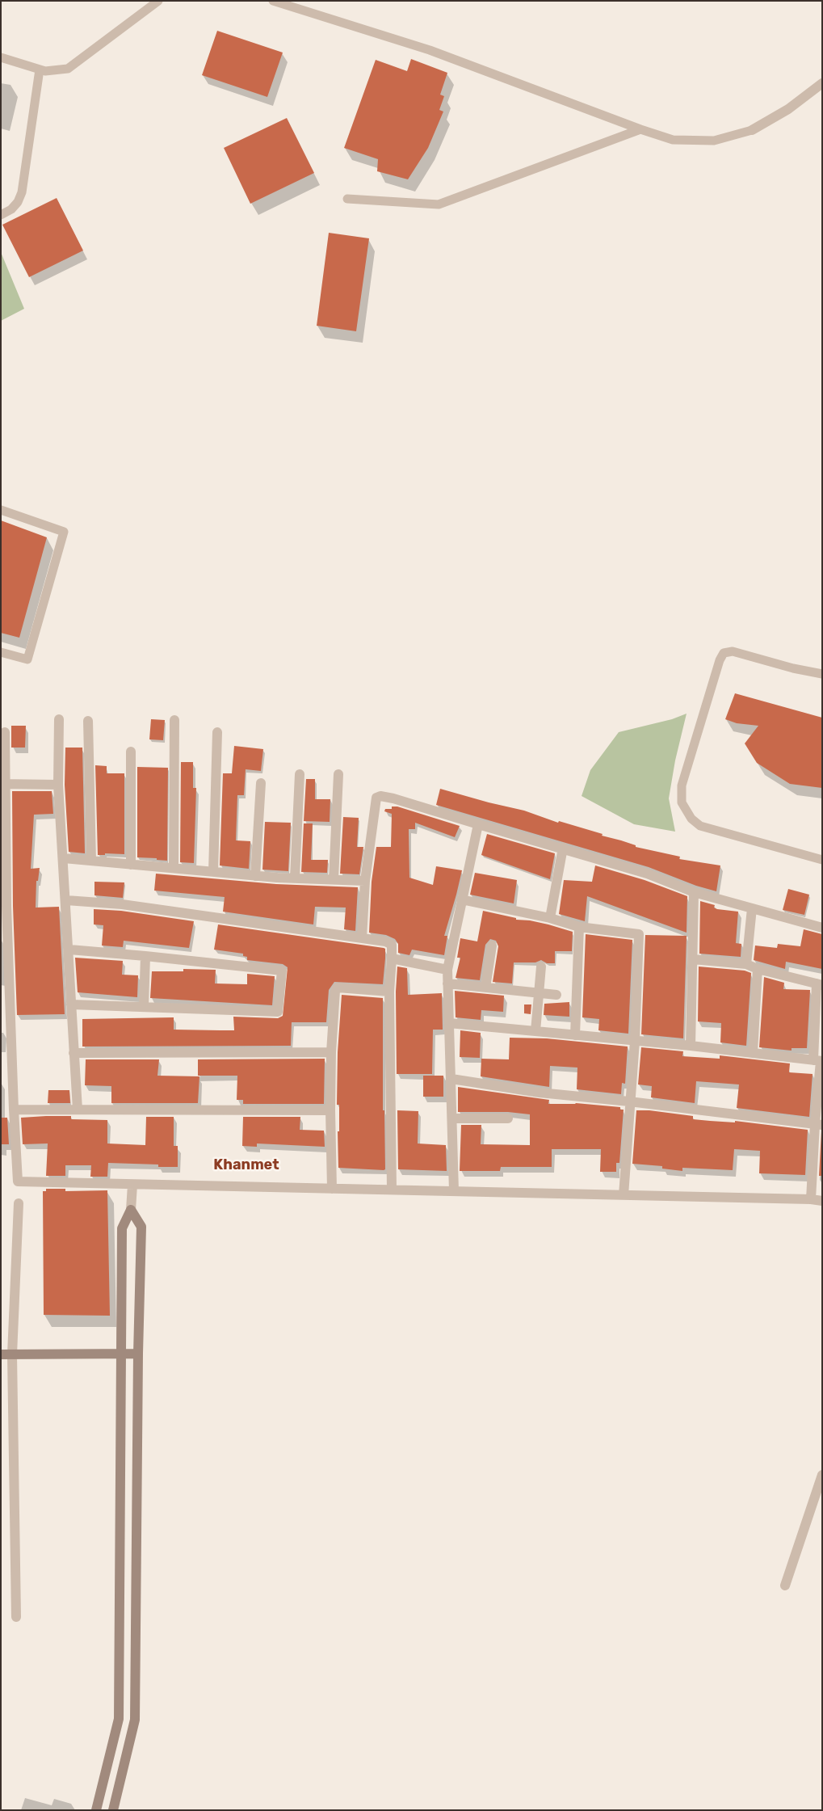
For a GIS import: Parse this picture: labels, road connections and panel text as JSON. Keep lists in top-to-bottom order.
{
  "districts": ["Khanmet"]
}
